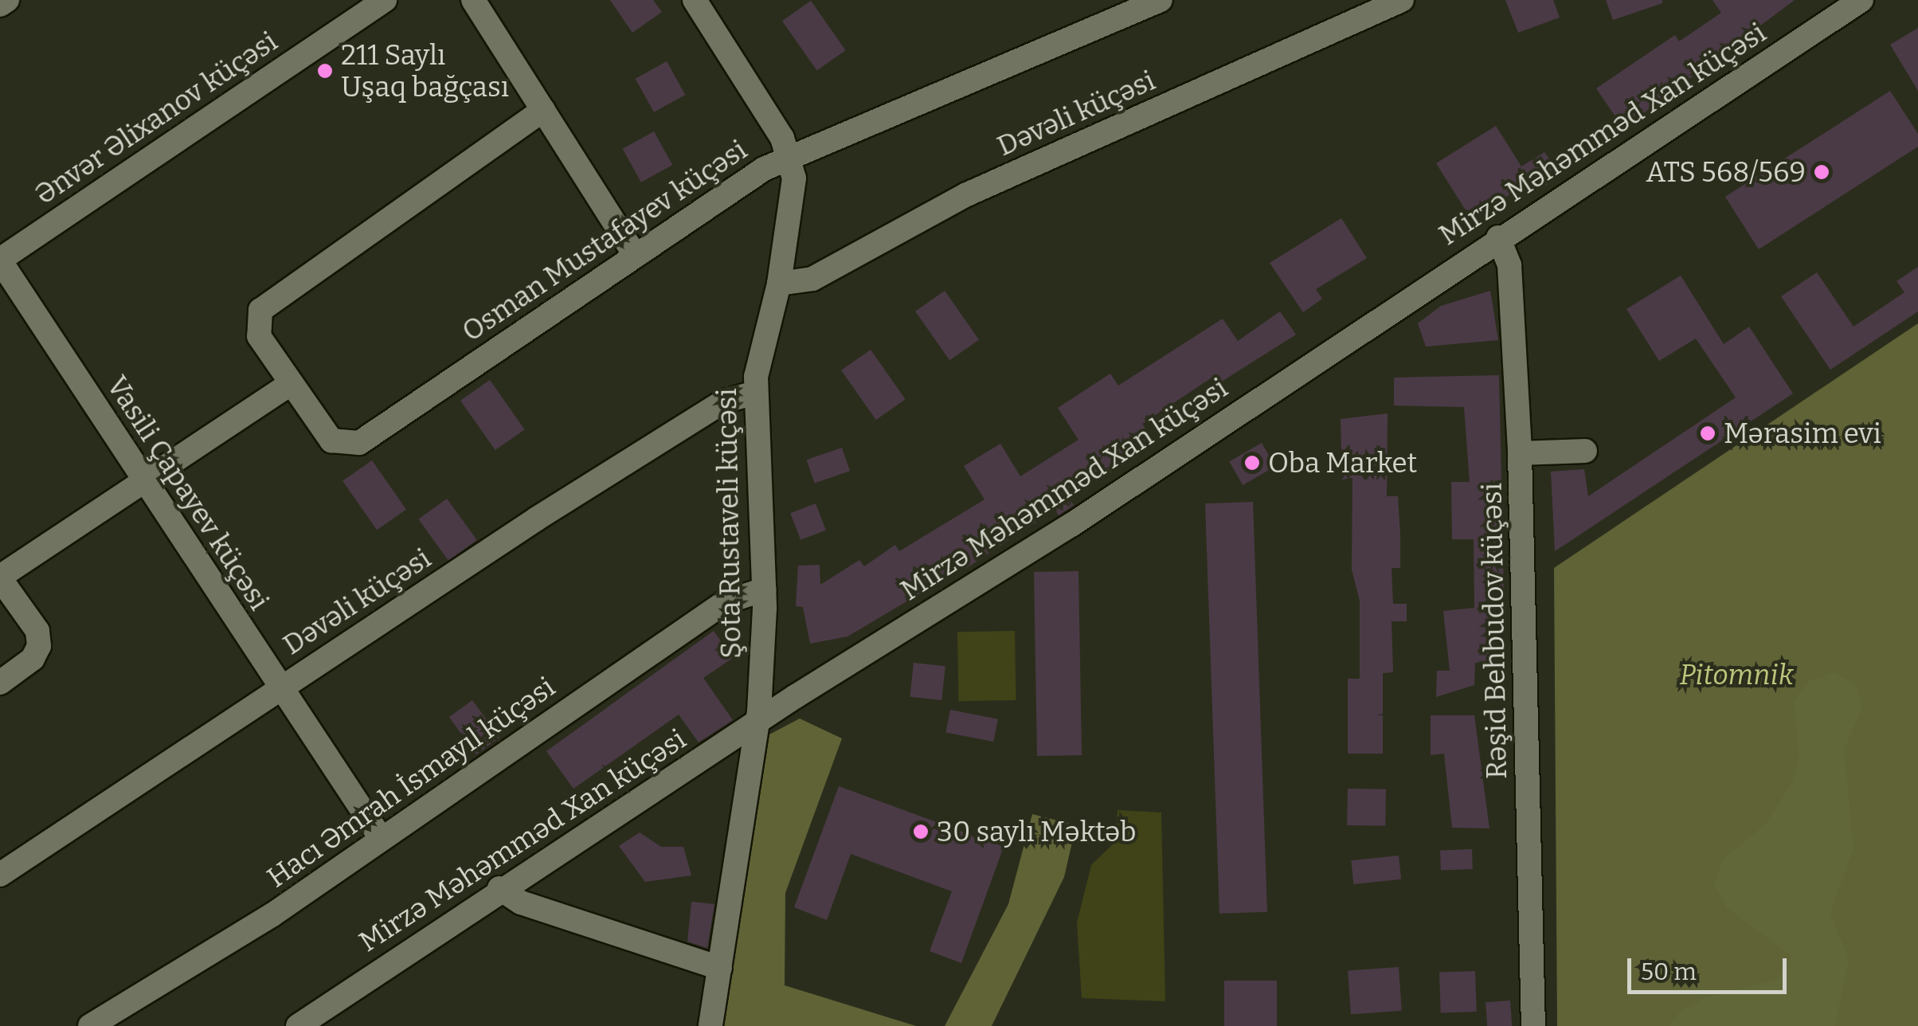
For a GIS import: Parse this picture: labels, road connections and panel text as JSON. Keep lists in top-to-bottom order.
{
  "streets": {
    "street": [
      "Dəvəli küçəsi",
      "Ənvər Əlixanov küçəsi",
      "Mirzə Məhəmməd Xan küçəsi",
      "Osman Mustafayev küçəsi",
      "Vasili Çapayev küçəsi",
      "Şota Rustaveli küçəsi",
      "Rəşid Behbudov küçəsi",
      "Hacı Əmrah İsmayıl küçəsi"
    ]
  },
  "crossings": [
    ["Dəvəli küçəsi", "Vasili Çapayev küçəsi"],
    ["Dəvəli küçəsi", "Şota Rustaveli küçəsi"],
    ["Ənvər Əlixanov küçəsi", "Vasili Çapayev küçəsi"],
    ["Mirzə Məhəmməd Xan küçəsi", "Şota Rustaveli küçəsi"],
    ["Mirzə Məhəmməd Xan küçəsi", "Rəşid Behbudov küçəsi"],
    ["Osman Mustafayev küçəsi", "Şota Rustaveli küçəsi"],
    ["Vasili Çapayev küçəsi", "Hacı Əmrah İsmayıl küçəsi"],
    ["Şota Rustaveli küçəsi", "Hacı Əmrah İsmayıl küçəsi"]
  ],
  "parks": ["Pitomnik"],
  "places": [
    "211 Saylı Uşaq bağçası",
    "ATS 568/569",
    "Mərasim evi",
    "Oba Market",
    "30 saylı Məktəb"
  ],
  "scale_bar": "50 m"
}
